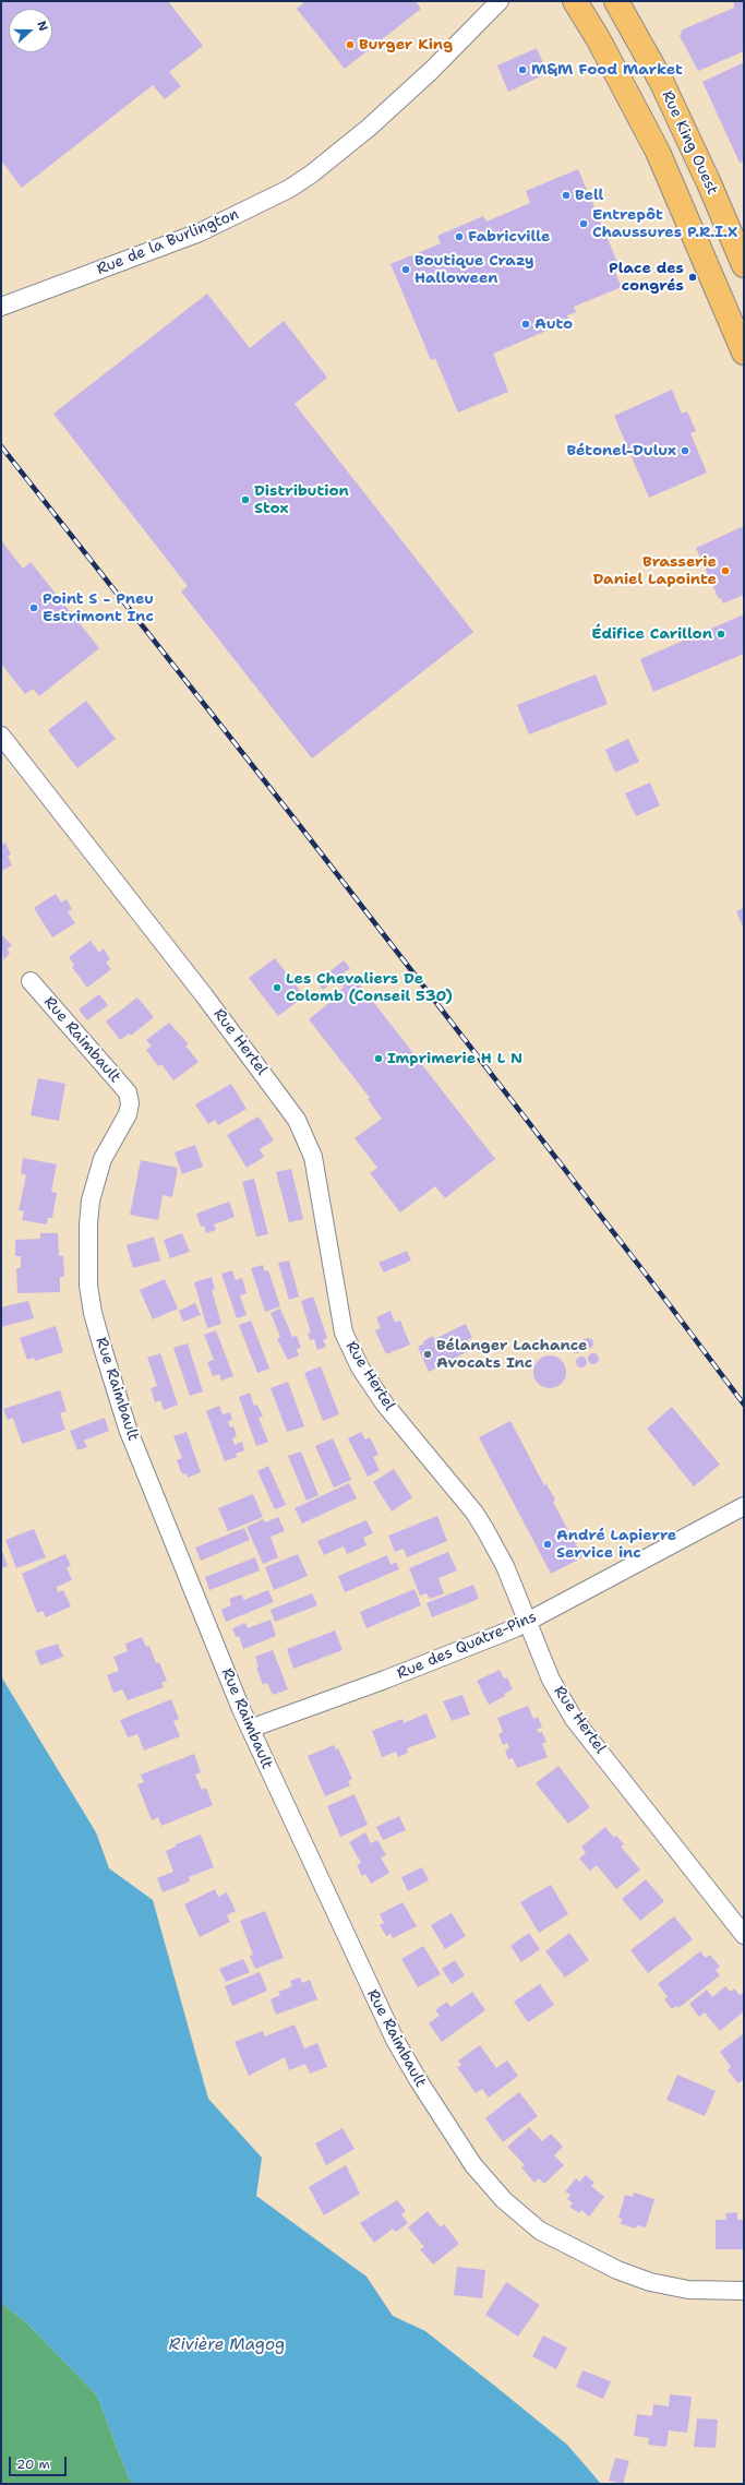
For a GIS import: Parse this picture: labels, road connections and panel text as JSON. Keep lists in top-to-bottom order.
{
  "streets": {
    "main road": ["Rue King Ouest"],
    "street": [
      "Rue de la Burlington",
      "Rue Raimbault",
      "Rue Hertel",
      "Rue des Quatre-Pins"
    ]
  },
  "crossings": [
    ["Rue Raimbault", "Rue des Quatre-Pins"],
    ["Rue Hertel", "Rue des Quatre-Pins"]
  ],
  "water": ["Rivière Magog"],
  "places": [
    "Burger King",
    "M&M Food Market",
    "Bell",
    "Entrepôt Chaussures P.R.I.X",
    "Fabricville",
    "Boutique Crazy Halloween",
    "Place des congrés",
    "Auto",
    "Bétonel-Dulux",
    "Distribution Stox",
    "Brasserie Daniel Lapointe",
    "Point S - Pneu Estrimont Inc",
    "Édifice Carillon",
    "Les Chevaliers De Colomb (Conseil 530)",
    "Imprimerie H L N",
    "Bélanger Lachance Avocats Inc",
    "André Lapierre Service inc"
  ],
  "scale_bar": "20 m",
  "north": "right"
}
